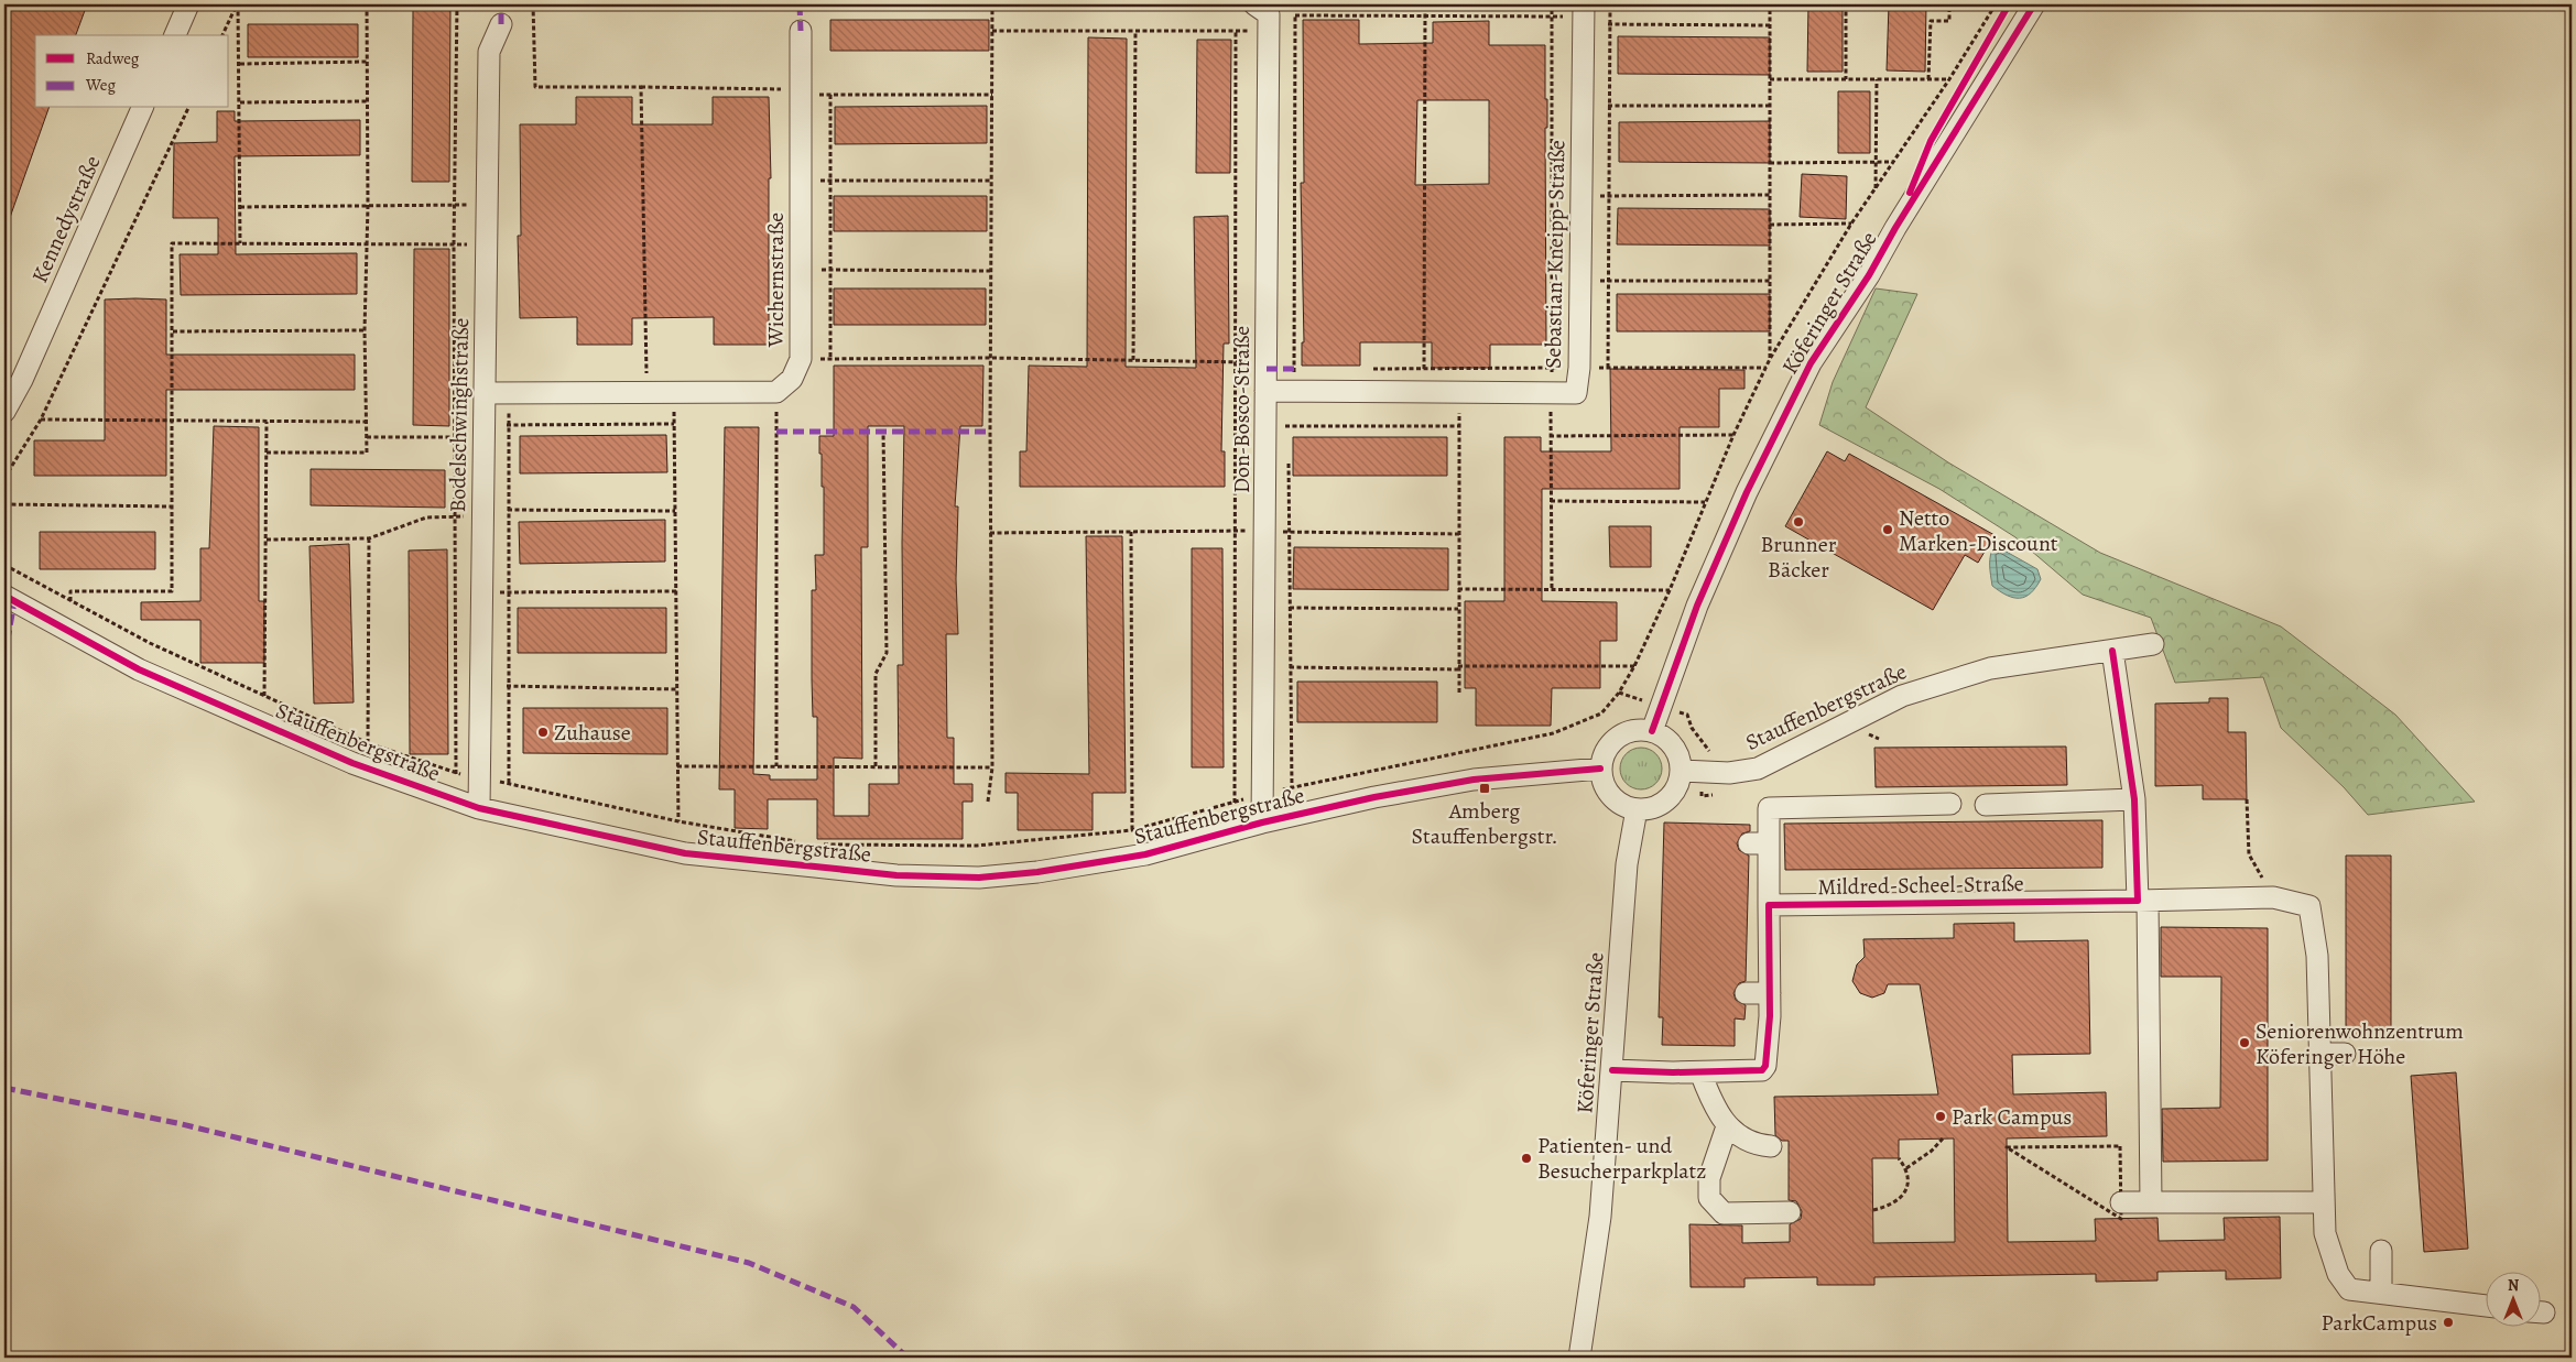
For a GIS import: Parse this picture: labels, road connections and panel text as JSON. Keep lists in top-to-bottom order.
{
  "streets": {
    "street": [
      "Kennedystraße",
      "Sebastian-Kneipp-Straße",
      "Wichernstraße",
      "Köferinger Straße",
      "Don-Bosco-Straße",
      "Bodelschwinghstraße",
      "Stauffenbergstraße",
      "Mildred-Scheel-Straße"
    ]
  },
  "crossings": [
    ["Sebastian-Kneipp-Straße", "Don-Bosco-Straße"],
    ["Köferinger Straße", "Stauffenbergstraße"],
    ["Don-Bosco-Straße", "Stauffenbergstraße"],
    ["Bodelschwinghstraße", "Stauffenbergstraße"]
  ],
  "places": {
    "other": [
      "Brunner Bäcker",
      "Netto Marken-Discount",
      "Zuhause",
      "Seniorenwohnzentrum Köferinger Höhe",
      "Park Campus",
      "Patienten- und Besucherparkplatz",
      "ParkCampus"
    ],
    "transit": ["Amberg Stauffenbergstr."]
  },
  "legend": ["Radweg", "Weg"],
  "north": "top"
}
